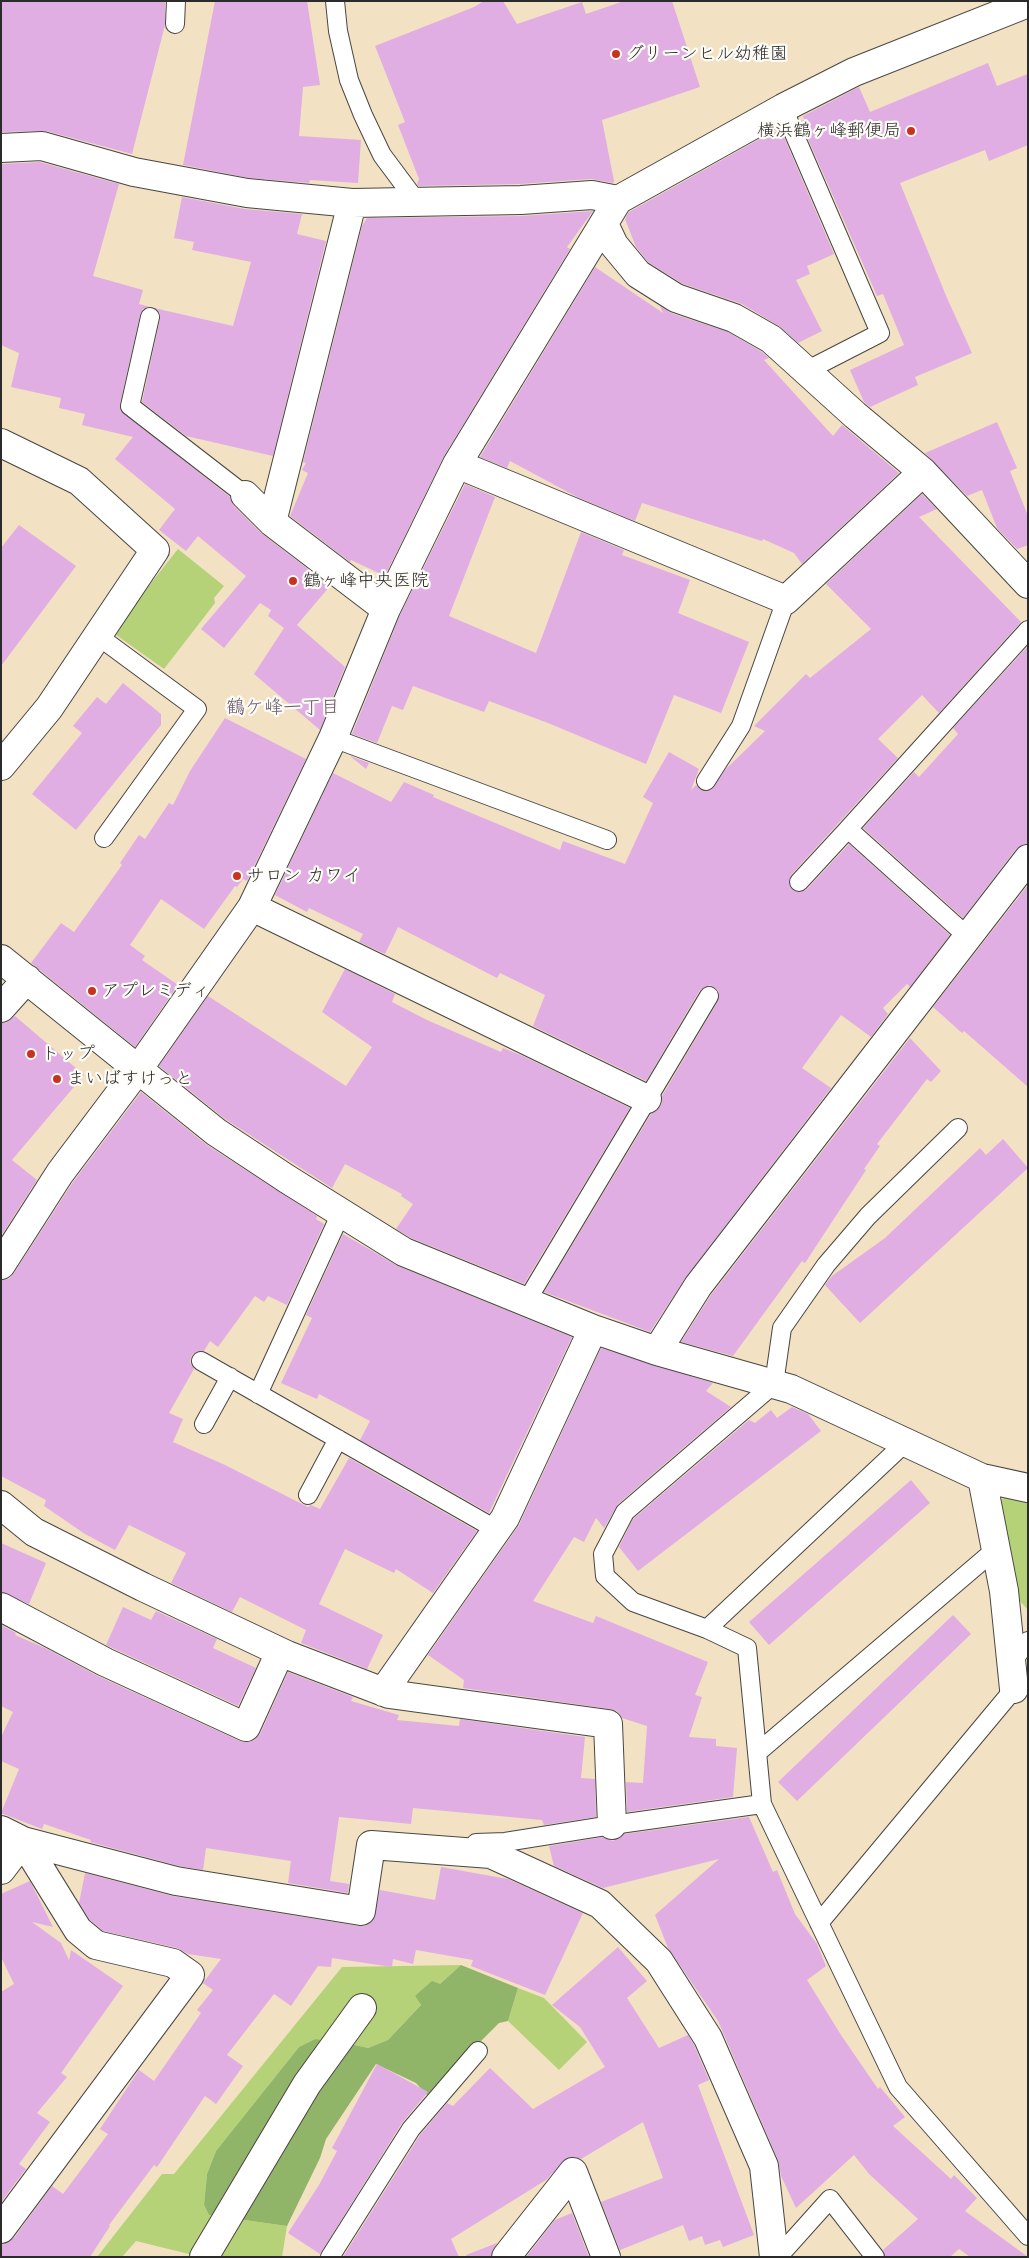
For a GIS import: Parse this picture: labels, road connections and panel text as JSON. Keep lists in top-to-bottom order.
{
  "districts": ["鶴ケ峰一丁目"],
  "places": [
    "グリーンヒル幼稚園",
    "横浜鶴ヶ峰郵便局",
    "鶴ヶ峰中央医院",
    "サロン カワイ",
    "アプレミディ",
    "トップ",
    "まいばすけっと"
  ]
}
